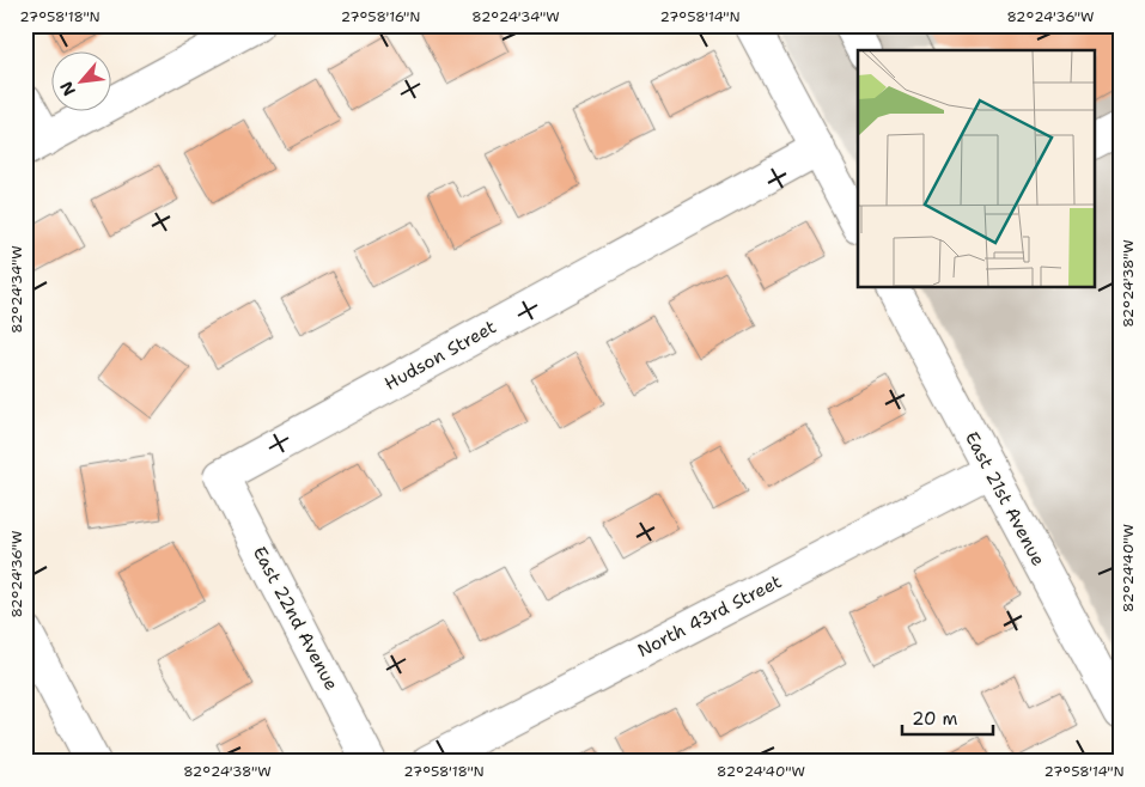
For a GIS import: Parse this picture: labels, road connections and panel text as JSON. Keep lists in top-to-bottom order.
{
  "streets": {
    "street": [
      "Hudson Street",
      "East 21st Avenue",
      "North 43rd Street",
      "East 22nd Avenue"
    ]
  },
  "crossings": [
    ["Hudson Street", "East 22nd Avenue"],
    ["East 21st Avenue", "North 43rd Street"]
  ],
  "scale_bar": "20 m",
  "north": "bottom left",
  "coordinates": [
    "27°58'18\"N",
    "27°58'16\"N",
    "82°24'34\"W",
    "27°58'14\"N",
    "82°24'36\"W",
    "82°24'38\"W",
    "82°24'40\"W"
  ]
}
